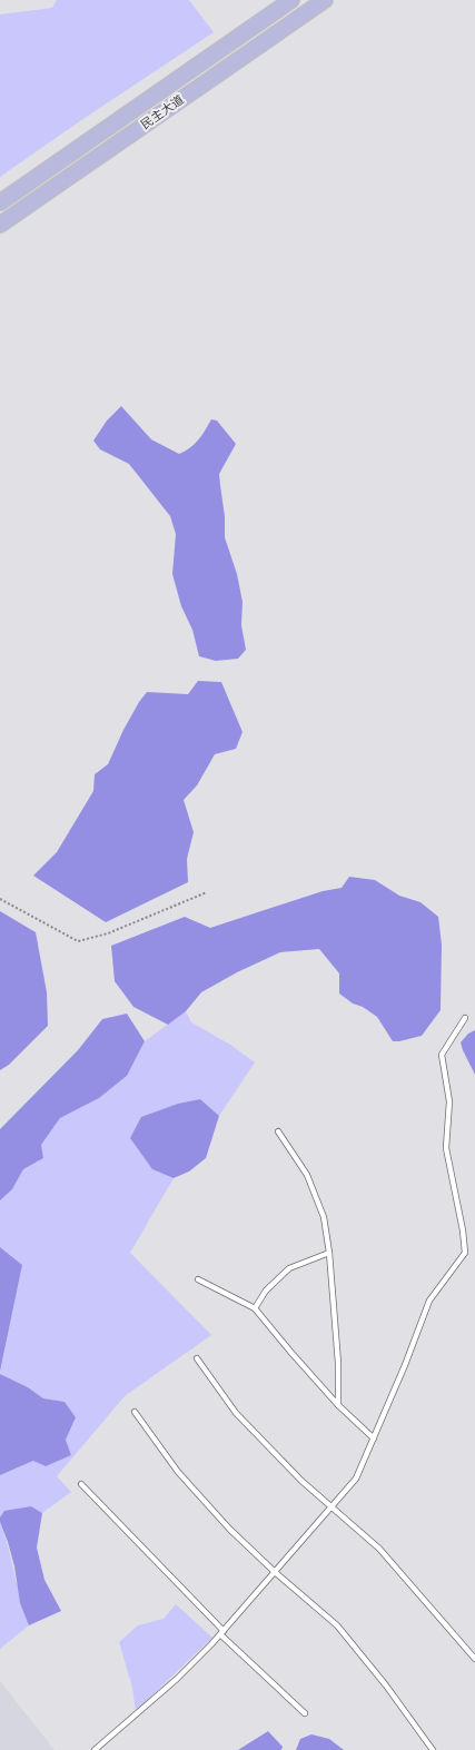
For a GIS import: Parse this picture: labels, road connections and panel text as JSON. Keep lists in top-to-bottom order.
{
  "streets": {
    "main road": ["民主大道"]
  }
}
